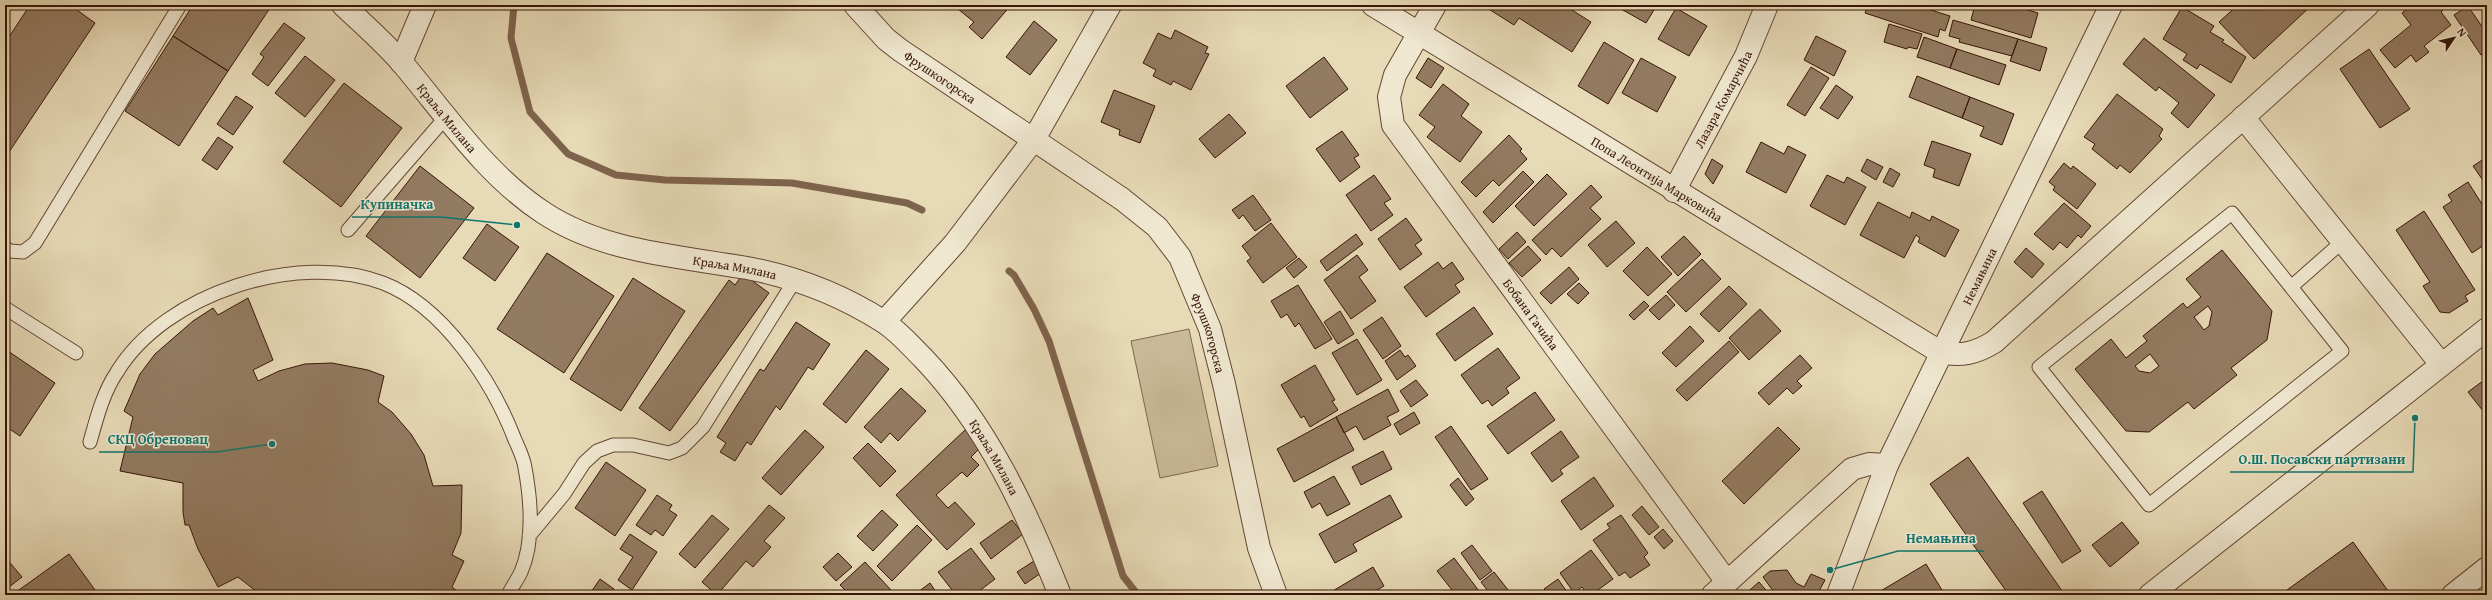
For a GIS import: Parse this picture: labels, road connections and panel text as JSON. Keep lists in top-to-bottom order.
{
  "streets": {
    "street": [
      "Фрушкогорска",
      "Лазара Комарчића",
      "Краља Милана",
      "Попа Леонтија Марковића",
      "Немањина",
      "Бобана Гачића"
    ]
  },
  "crossings": [
    ["Лазара Комарчића", "Попа Леонтија Марковића"],
    ["Попа Леонтија Марковића", "Немањина"],
    ["Попа Леонтија Марковића", "Бобана Гачића"]
  ],
  "places": [
    "Купиначка",
    "О.Ш. Посавски партизани",
    "СКЦ Обреновац",
    "Немањина"
  ],
  "north": "top right"
}
